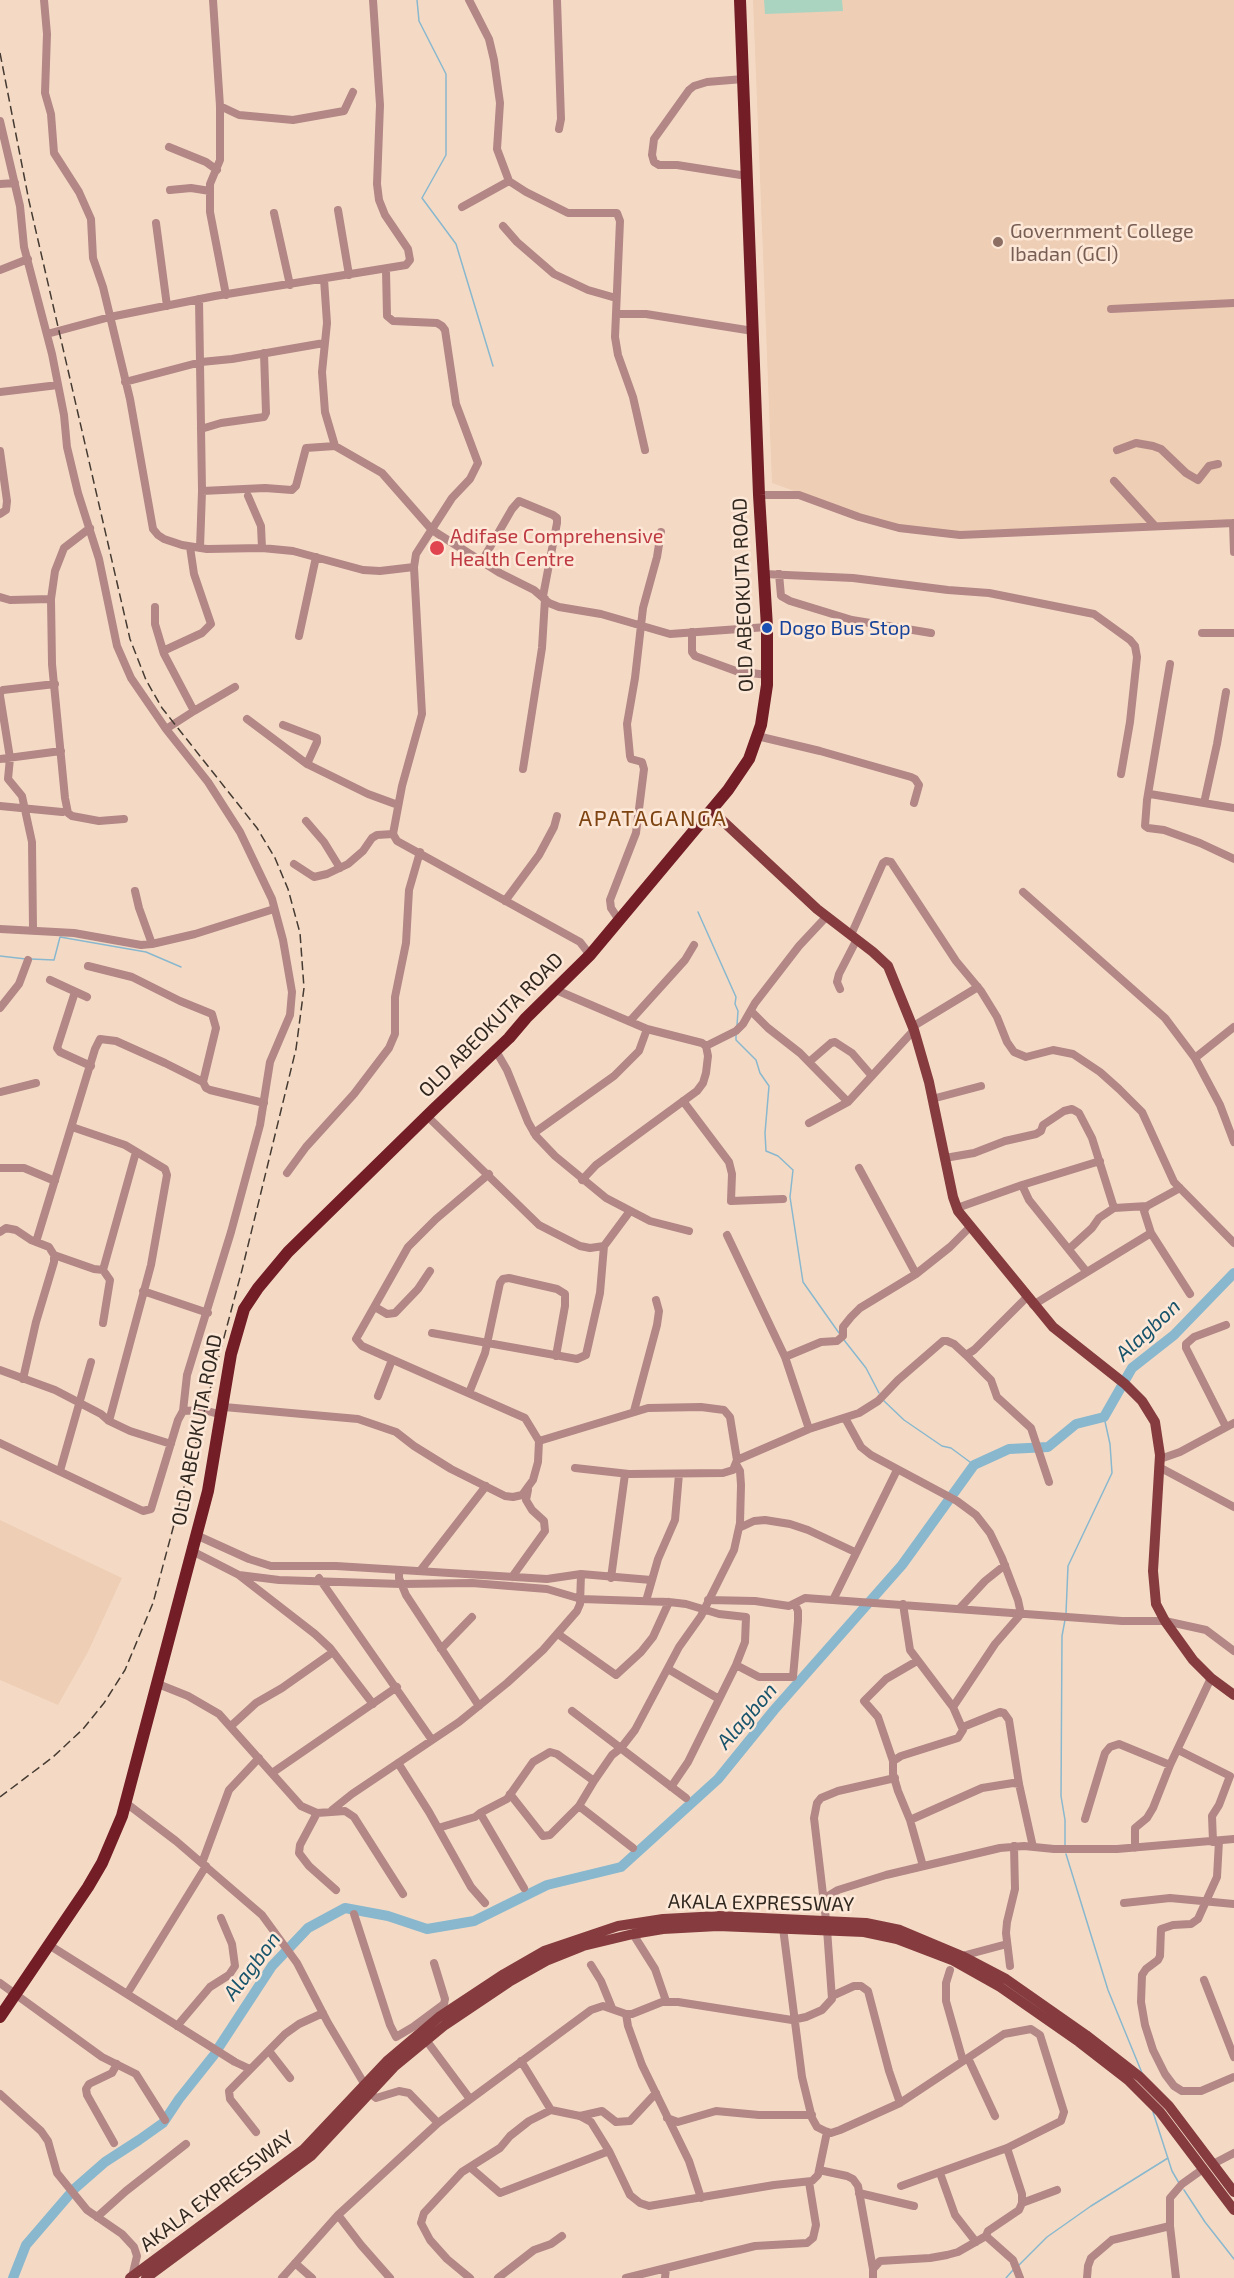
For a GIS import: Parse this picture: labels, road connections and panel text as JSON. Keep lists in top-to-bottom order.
{
  "streets": {
    "highway": ["OLD ABEOKUTA ROAD"],
    "main road": ["AKALA EXPRESSWAY"]
  },
  "districts": ["APATAGANGA"],
  "water": ["Alagbon"],
  "places": ["Government College Ibadan (GCI)", "Adifase Comprehensive Health Centre", "Dogo Bus Stop"]
}
